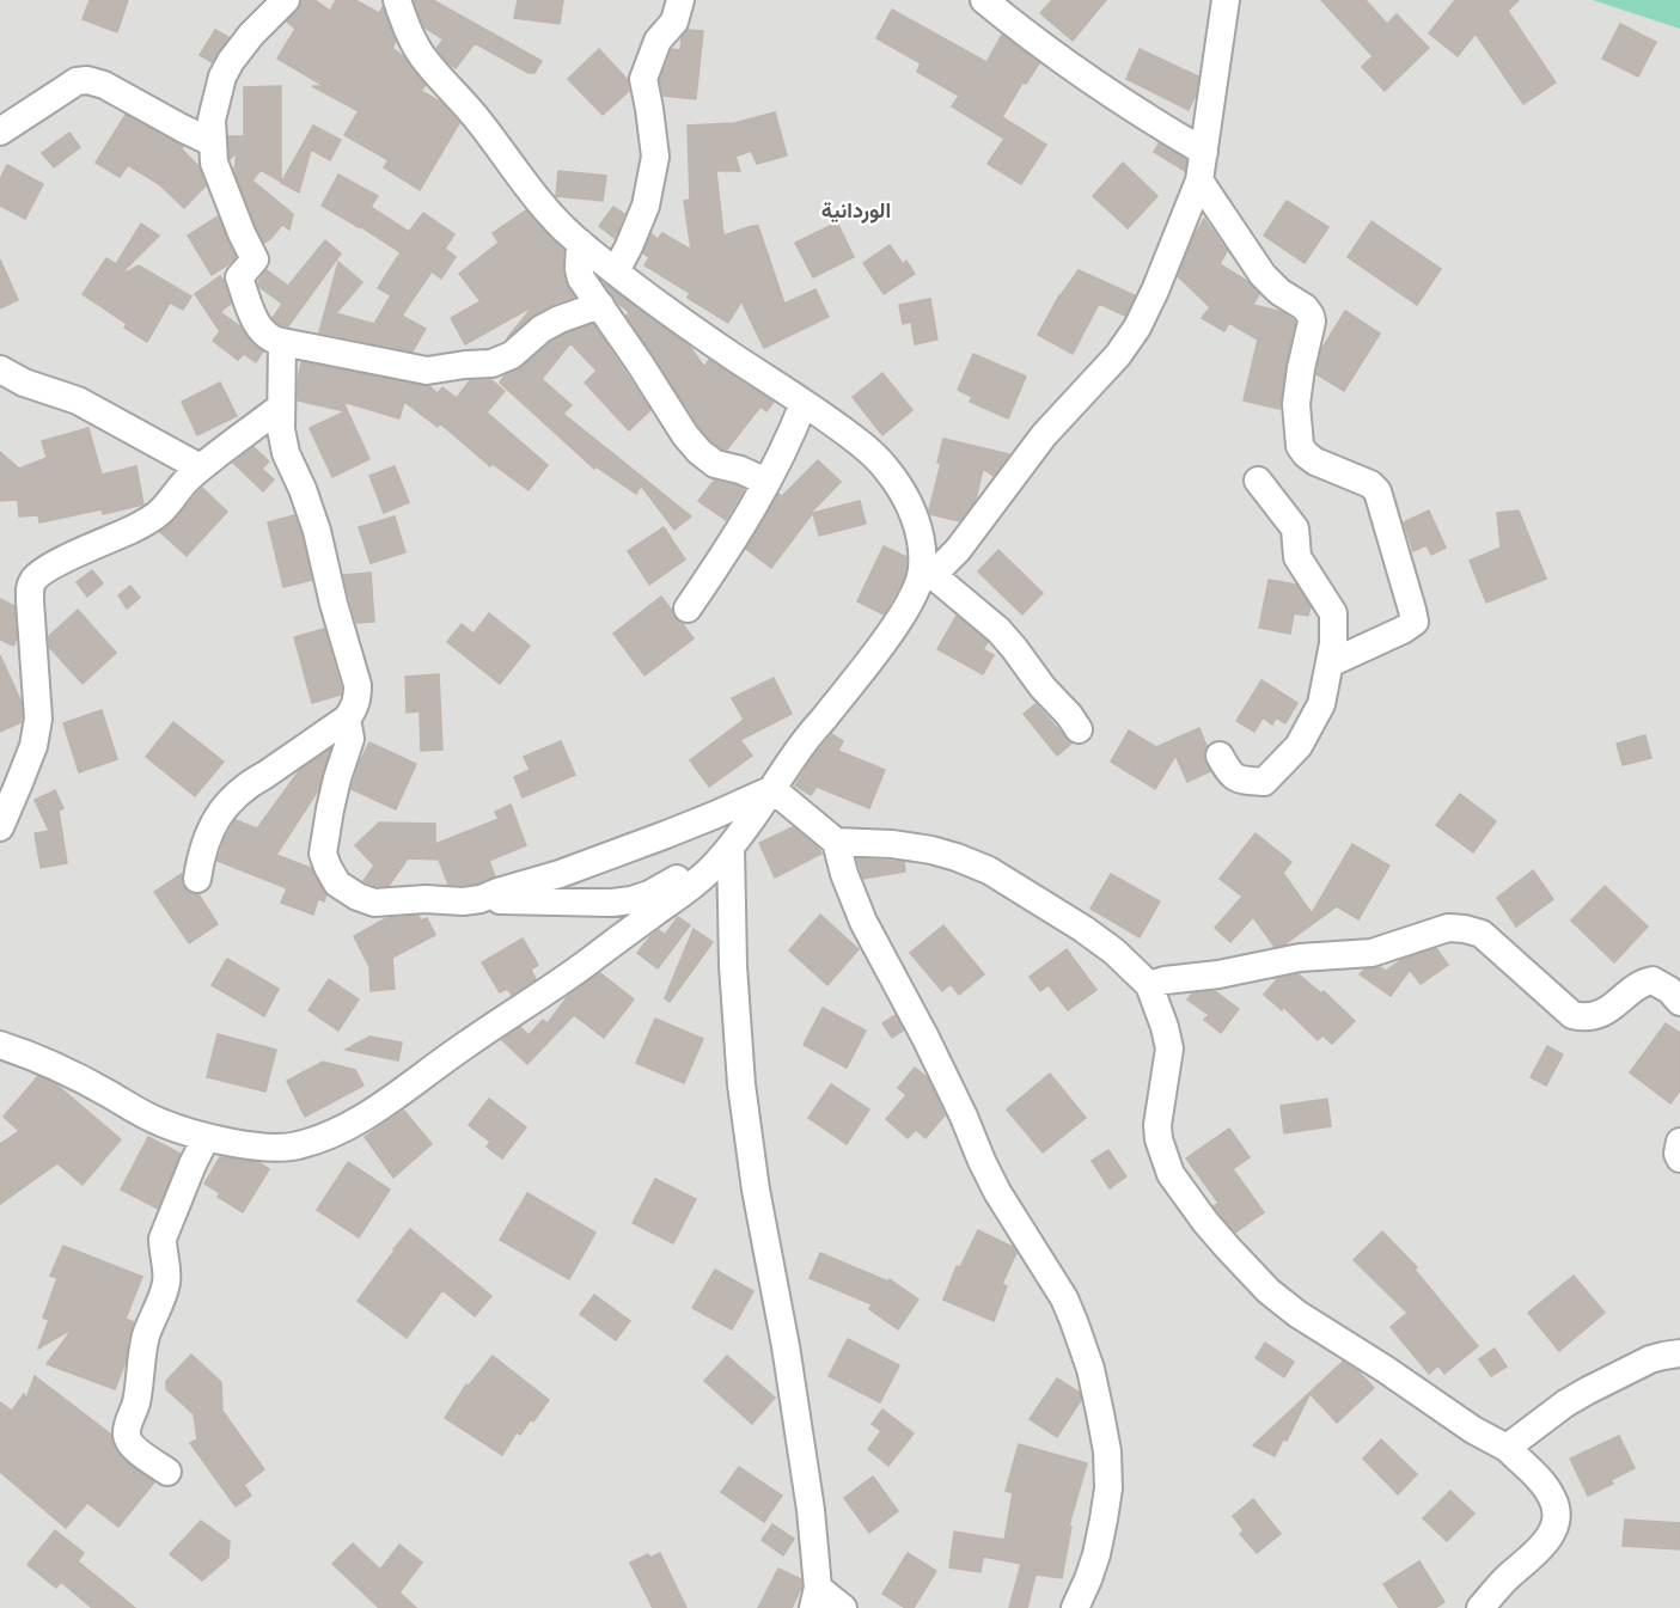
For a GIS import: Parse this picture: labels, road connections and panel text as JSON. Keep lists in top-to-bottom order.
{
  "districts": ["الوردانية"]
}
